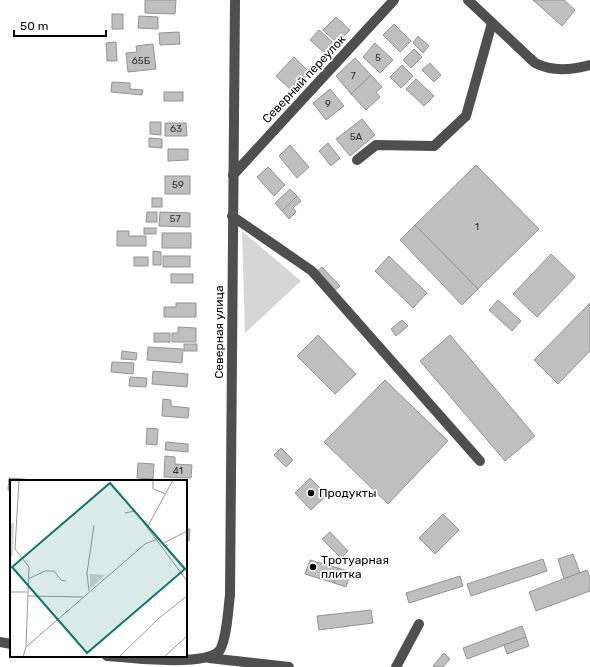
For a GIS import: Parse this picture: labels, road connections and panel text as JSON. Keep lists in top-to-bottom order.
{
  "streets": {
    "street": ["Северный переулок", "Северная улица"]
  },
  "crossings": [
    ["Северный переулок", "Северная улица"]
  ],
  "places": ["Продукты", "Тротуарная плитка"],
  "house_numbers": [
    "5",
    "65Б",
    "7",
    "9",
    "63",
    "5А",
    "59",
    "57",
    "1",
    "41"
  ],
  "scale_bar": "50 m"
}
